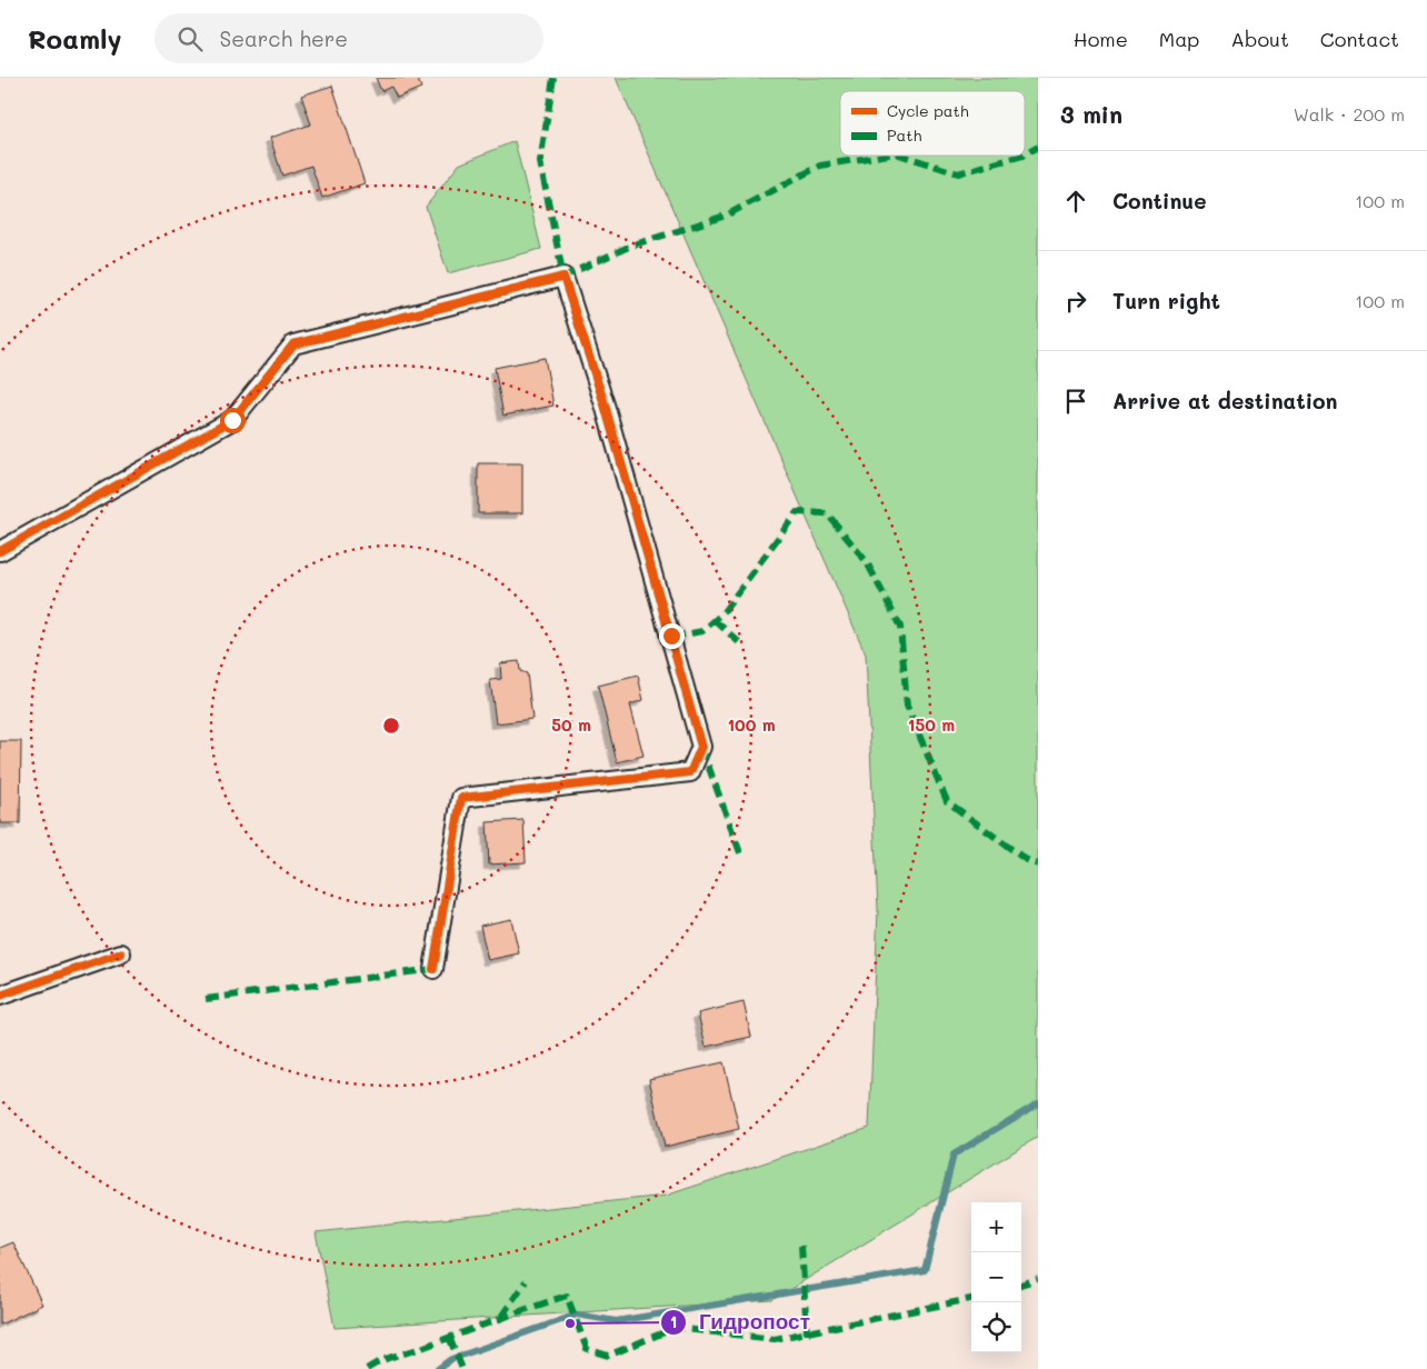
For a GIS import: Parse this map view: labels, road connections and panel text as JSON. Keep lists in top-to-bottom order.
{
  "places": ["Гидропост"],
  "legend": ["Cycle path", "Path"],
  "page": {
    "header": "Roamly",
    "search": "Search here",
    "nav": [
      "Home",
      "Map",
      "About",
      "Contact"
    ],
    "heading": ["3 min", "Walk · 200 m"],
    "list": [
      ["Continue", "100 m"],
      ["Turn right", "100 m"],
      "Arrive at destination"
    ],
    "map_buttons": ["+", "−"]
  },
  "rings": ["50 m", "100 m", "150 m"]
}
